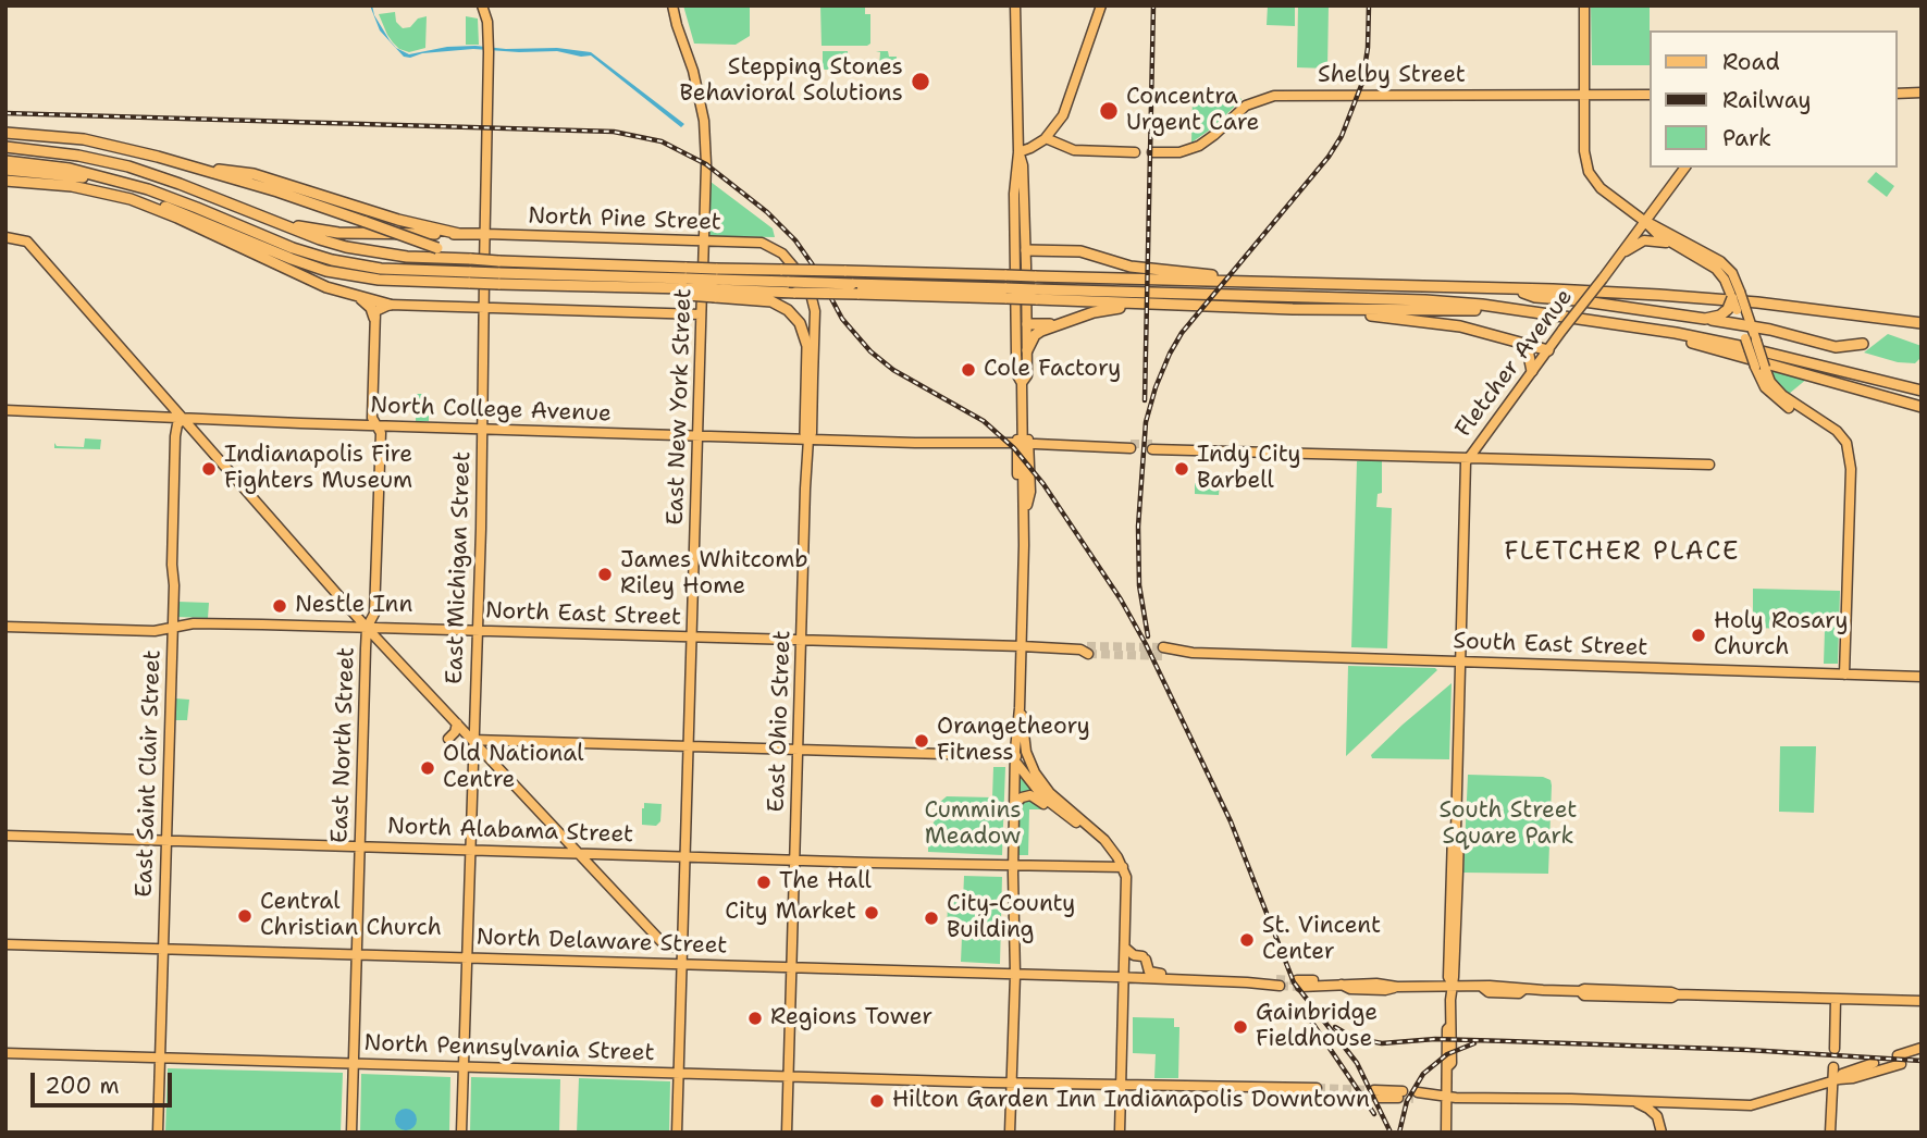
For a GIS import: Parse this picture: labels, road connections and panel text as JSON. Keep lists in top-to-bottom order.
{
  "streets": {
    "main road": [
      "Shelby Street",
      "North Pine Street",
      "Fletcher Avenue",
      "East New York Street",
      "North College Avenue",
      "East Michigan Street",
      "North East Street",
      "South East Street",
      "East Ohio Street",
      "East North Street",
      "East Saint Clair Street",
      "North Alabama Street",
      "North Delaware Street",
      "North Pennsylvania Street"
    ]
  },
  "crossings": [
    ["North Pine Street", "East New York Street"],
    ["North Pine Street", "East Michigan Street"],
    ["North Pine Street", "East Ohio Street"],
    ["Fletcher Avenue", "South East Street"],
    ["East New York Street", "North College Avenue"],
    ["East New York Street", "North East Street"],
    ["East New York Street", "North Alabama Street"],
    ["East New York Street", "North Delaware Street"],
    ["East New York Street", "North Pennsylvania Street"],
    ["North College Avenue", "East Michigan Street"],
    ["North College Avenue", "East Ohio Street"],
    ["North College Avenue", "East North Street"],
    ["North College Avenue", "East Saint Clair Street"],
    ["East Michigan Street", "North East Street"],
    ["East Michigan Street", "North Alabama Street"],
    ["East Michigan Street", "North Delaware Street"],
    ["East Michigan Street", "North Pennsylvania Street"],
    ["North East Street", "East Ohio Street"],
    ["North East Street", "East North Street"],
    ["North East Street", "East Saint Clair Street"],
    ["East Ohio Street", "North Alabama Street"],
    ["East Ohio Street", "North Delaware Street"],
    ["East Ohio Street", "North Pennsylvania Street"],
    ["East North Street", "North Alabama Street"],
    ["East North Street", "North Delaware Street"],
    ["East North Street", "North Pennsylvania Street"],
    ["East Saint Clair Street", "North Alabama Street"],
    ["East Saint Clair Street", "North Delaware Street"],
    ["East Saint Clair Street", "North Pennsylvania Street"]
  ],
  "districts": ["FLETCHER PLACE"],
  "parks": ["Cummins Meadow", "South Street Square Park"],
  "places": [
    "Stepping Stones Behavioral Solutions",
    "Concentra Urgent Care",
    "Cole Factory",
    "Indianapolis Fire Fighters Museum",
    "Indy City Barbell",
    "James Whitcomb Riley Home",
    "Nestle Inn",
    "Holy Rosary Church",
    "Orangetheory Fitness",
    "Old National Centre",
    "The Hall",
    "City Market",
    "Central Christian Church",
    "City-County Building",
    "St. Vincent Center",
    "Regions Tower",
    "Gainbridge Fieldhouse",
    "Hilton Garden Inn Indianapolis Downtown"
  ],
  "legend": ["Road", "Railway", "Park"],
  "scale_bar": "200 m"
}
